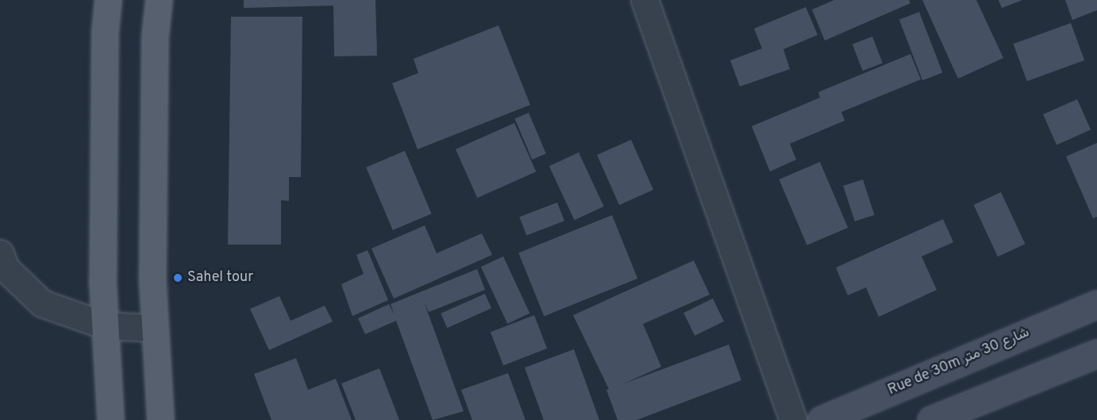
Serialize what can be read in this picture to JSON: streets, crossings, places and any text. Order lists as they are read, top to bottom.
{
  "streets": {
    "street": ["Rue de 30m شارع 30 متر"]
  },
  "places": ["Sahel tour"]
}
